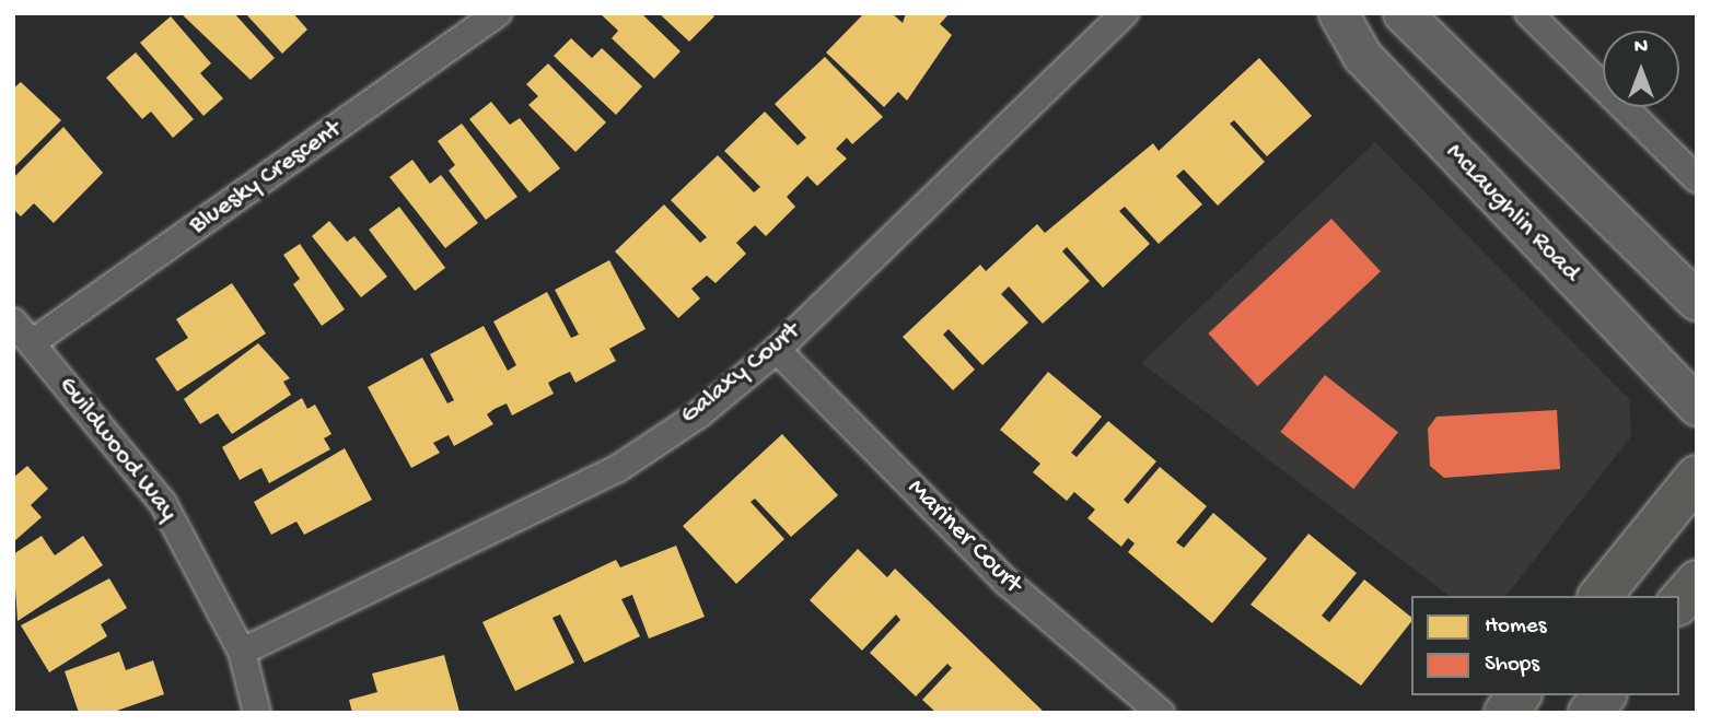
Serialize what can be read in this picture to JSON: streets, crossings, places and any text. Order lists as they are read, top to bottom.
{
  "streets": {
    "street": [
      "Bluesky Crescent",
      "McLaughlin Road",
      "Galaxy Court",
      "Guildwood Way",
      "Mariner Court"
    ]
  },
  "crossings": [
    ["Bluesky Crescent", "Guildwood Way"],
    ["Galaxy Court", "Guildwood Way"],
    ["Galaxy Court", "Mariner Court"]
  ],
  "legend": ["Homes", "Shops"],
  "north": "top"
}
